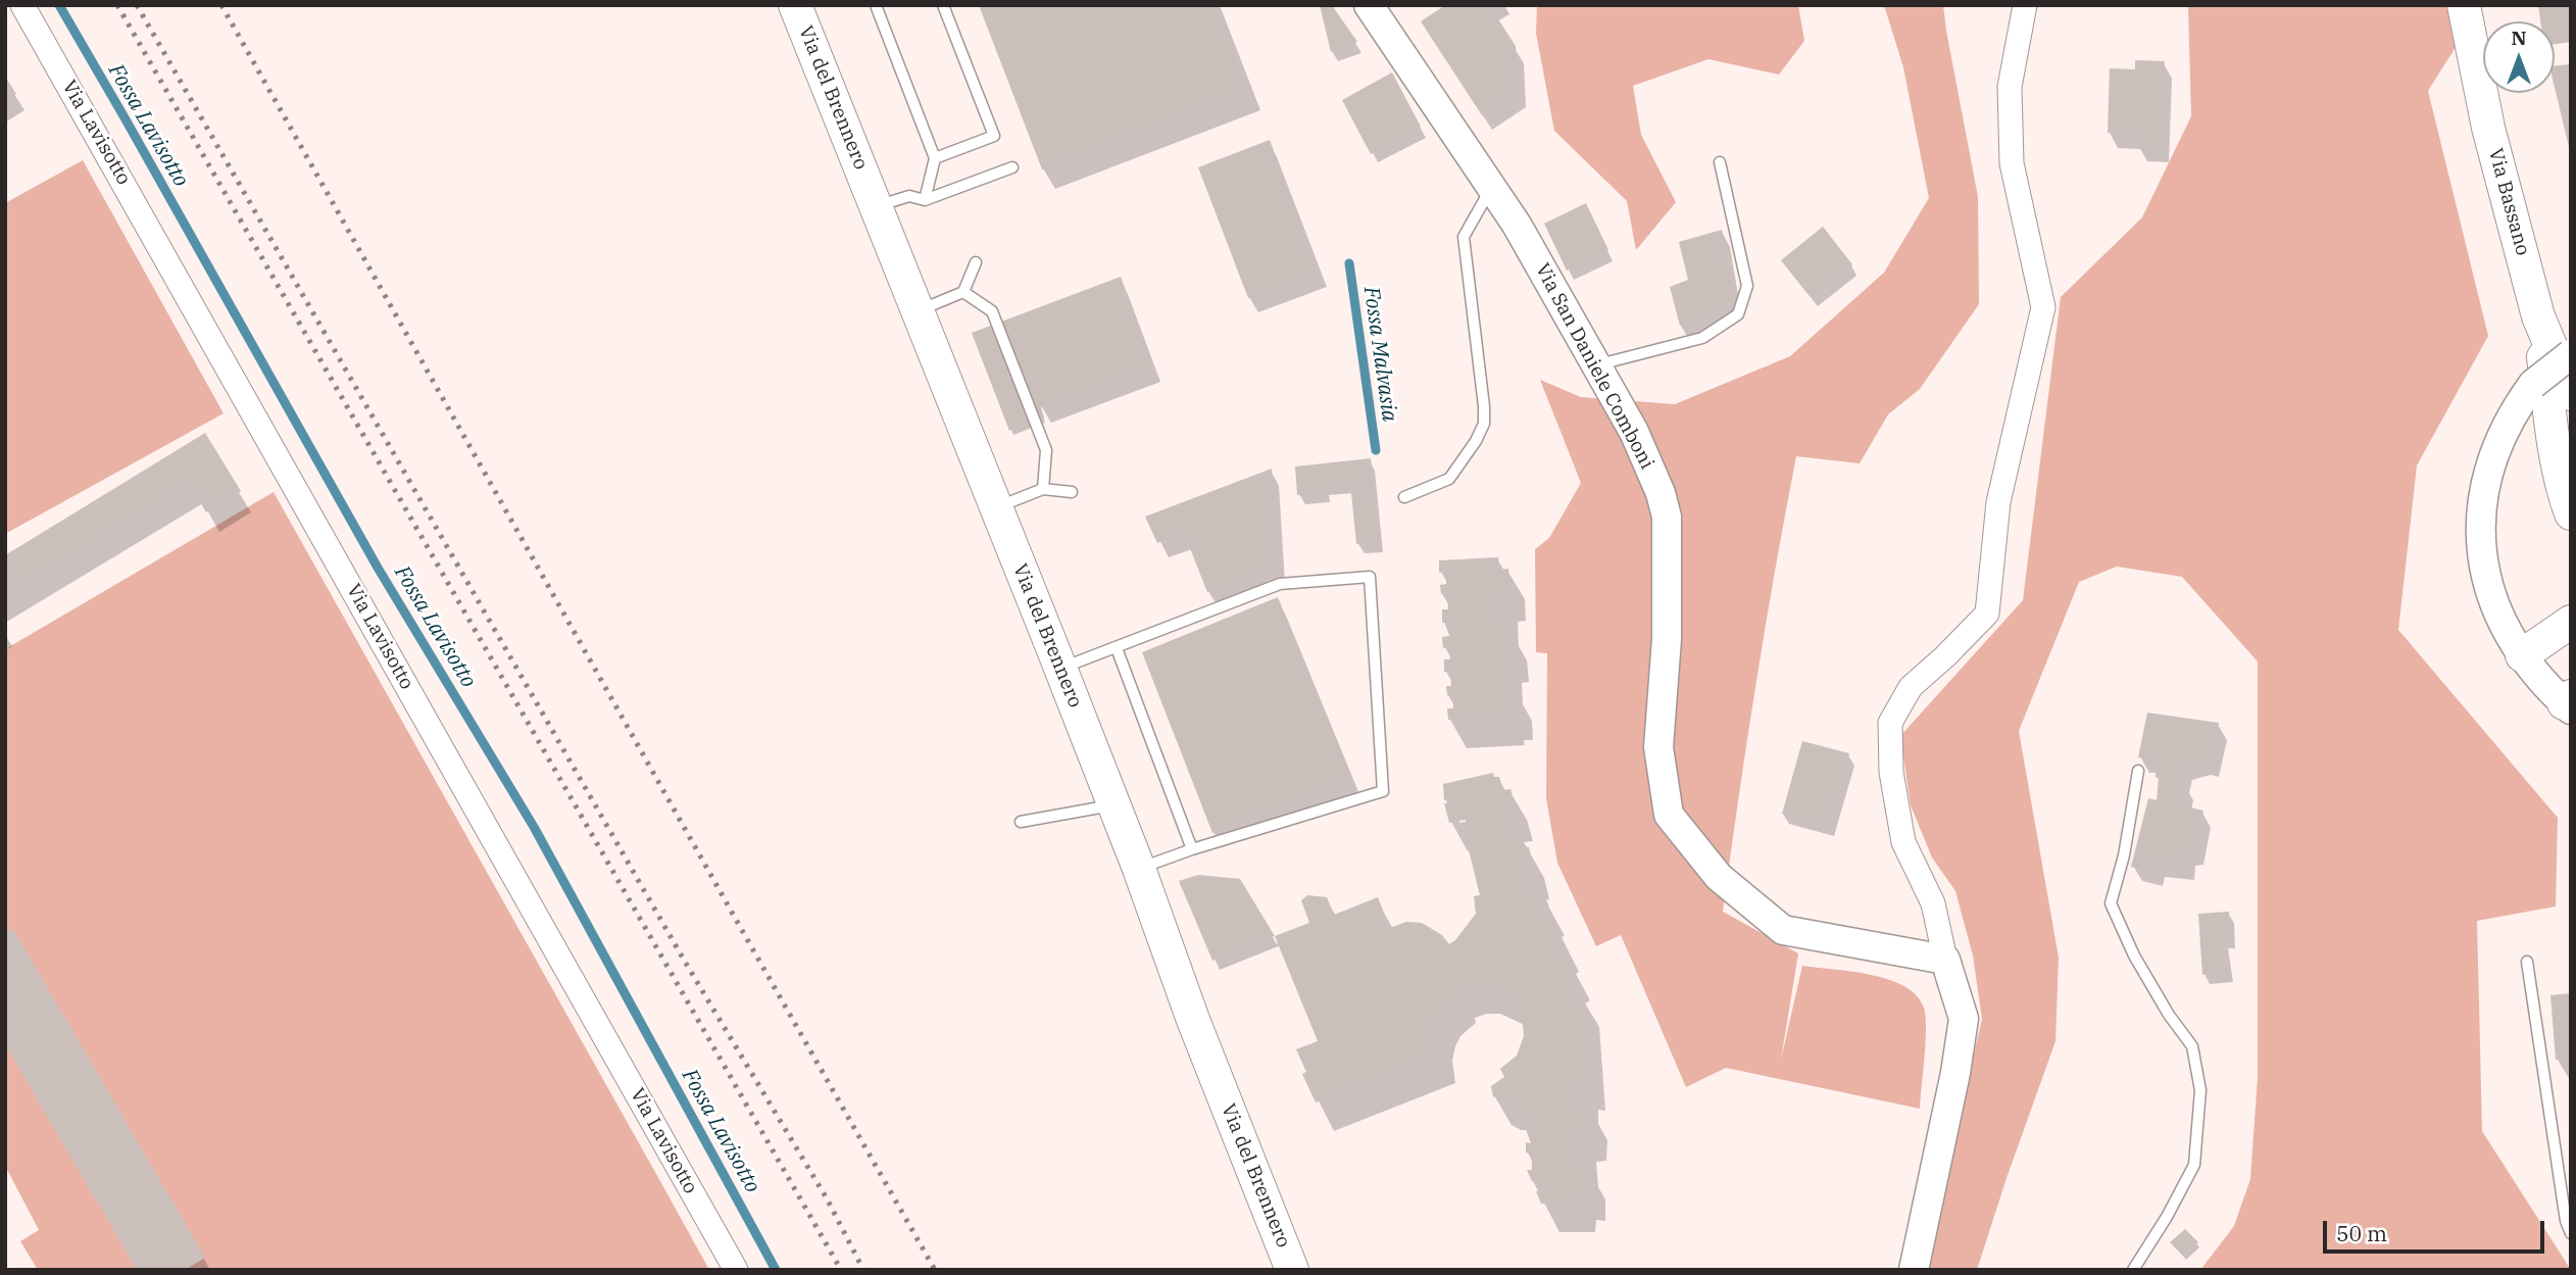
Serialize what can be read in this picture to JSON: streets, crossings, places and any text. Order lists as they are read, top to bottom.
{
  "streets": {
    "main road": ["Via del Brennero", "Via Bassano"],
    "street": ["Via Lavisotto", "Via San Daniele Comboni"]
  },
  "water": ["Fossa Lavisotto", "Fossa Malvasia"],
  "scale_bar": "50 m",
  "north": "top"
}
